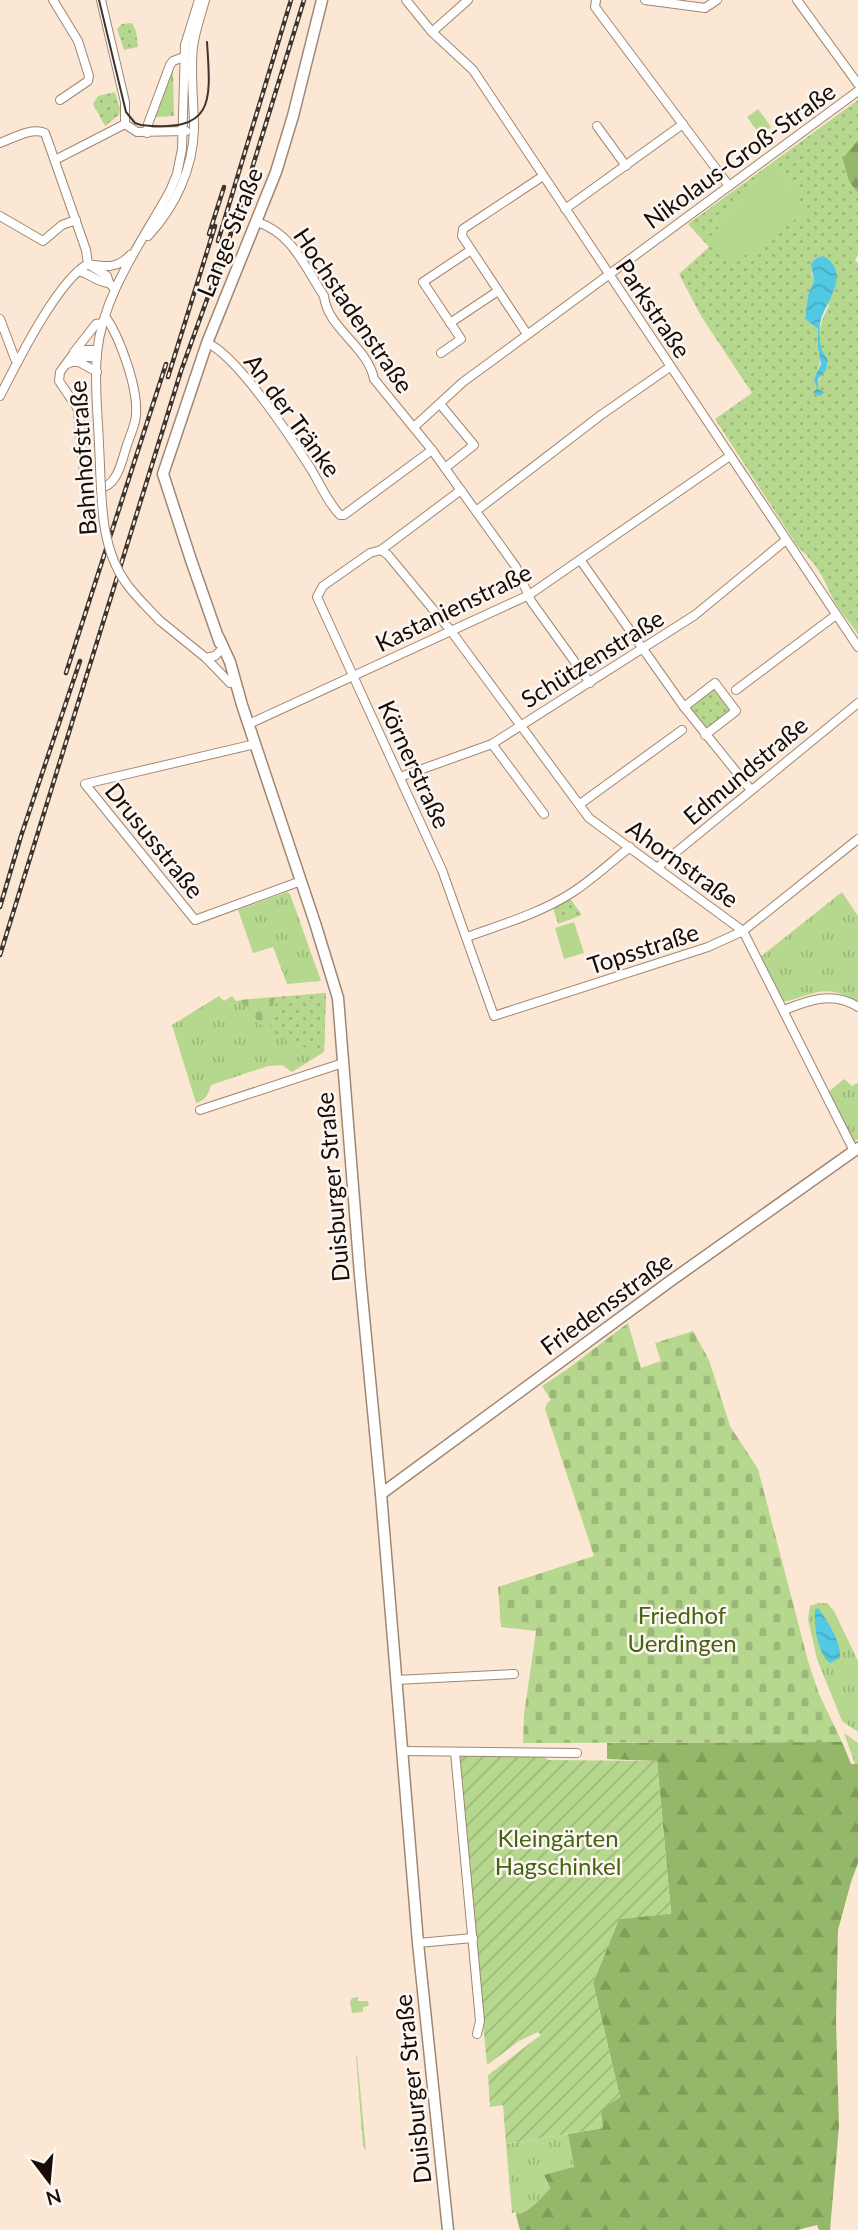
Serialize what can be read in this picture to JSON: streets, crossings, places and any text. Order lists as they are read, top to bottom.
{
  "streets": {
    "main road": [
      "Lange Straße",
      "Bahnhofstraße",
      "Duisburger Straße",
      "Friedensstraße"
    ],
    "street": [
      "Nikolaus-Groß-Straße",
      "Parkstraße",
      "Hochstadenstraße",
      "An der Tränke",
      "Kastanienstraße",
      "Schützenstraße",
      "Körnerstraße",
      "Edmundstraße",
      "Drususstraße",
      "Ahornstraße",
      "Topsstraße"
    ]
  },
  "crossings": [
    ["Nikolaus-Groß-Straße", "Parkstraße"],
    ["Nikolaus-Groß-Straße", "Hochstadenstraße"],
    ["Lange Straße", "Hochstadenstraße"],
    ["Lange Straße", "An der Tränke"],
    ["Lange Straße", "Duisburger Straße"],
    ["Parkstraße", "Kastanienstraße"],
    ["Parkstraße", "Schützenstraße"],
    ["Hochstadenstraße", "An der Tränke"],
    ["Bahnhofstraße", "Duisburger Straße"],
    ["Kastanienstraße", "Körnerstraße"],
    ["Kastanienstraße", "Ahornstraße"],
    ["Kastanienstraße", "Duisburger Straße"],
    ["Schützenstraße", "Körnerstraße"],
    ["Schützenstraße", "Ahornstraße"],
    ["Körnerstraße", "Topsstraße"],
    ["Edmundstraße", "Ahornstraße"],
    ["Drususstraße", "Duisburger Straße"],
    ["Ahornstraße", "Topsstraße"],
    ["Ahornstraße", "Friedensstraße"],
    ["Duisburger Straße", "Friedensstraße"]
  ],
  "parks": ["Friedhof Uerdingen", "Kleingärten Hagschinkel"],
  "north": "bottom"
}
